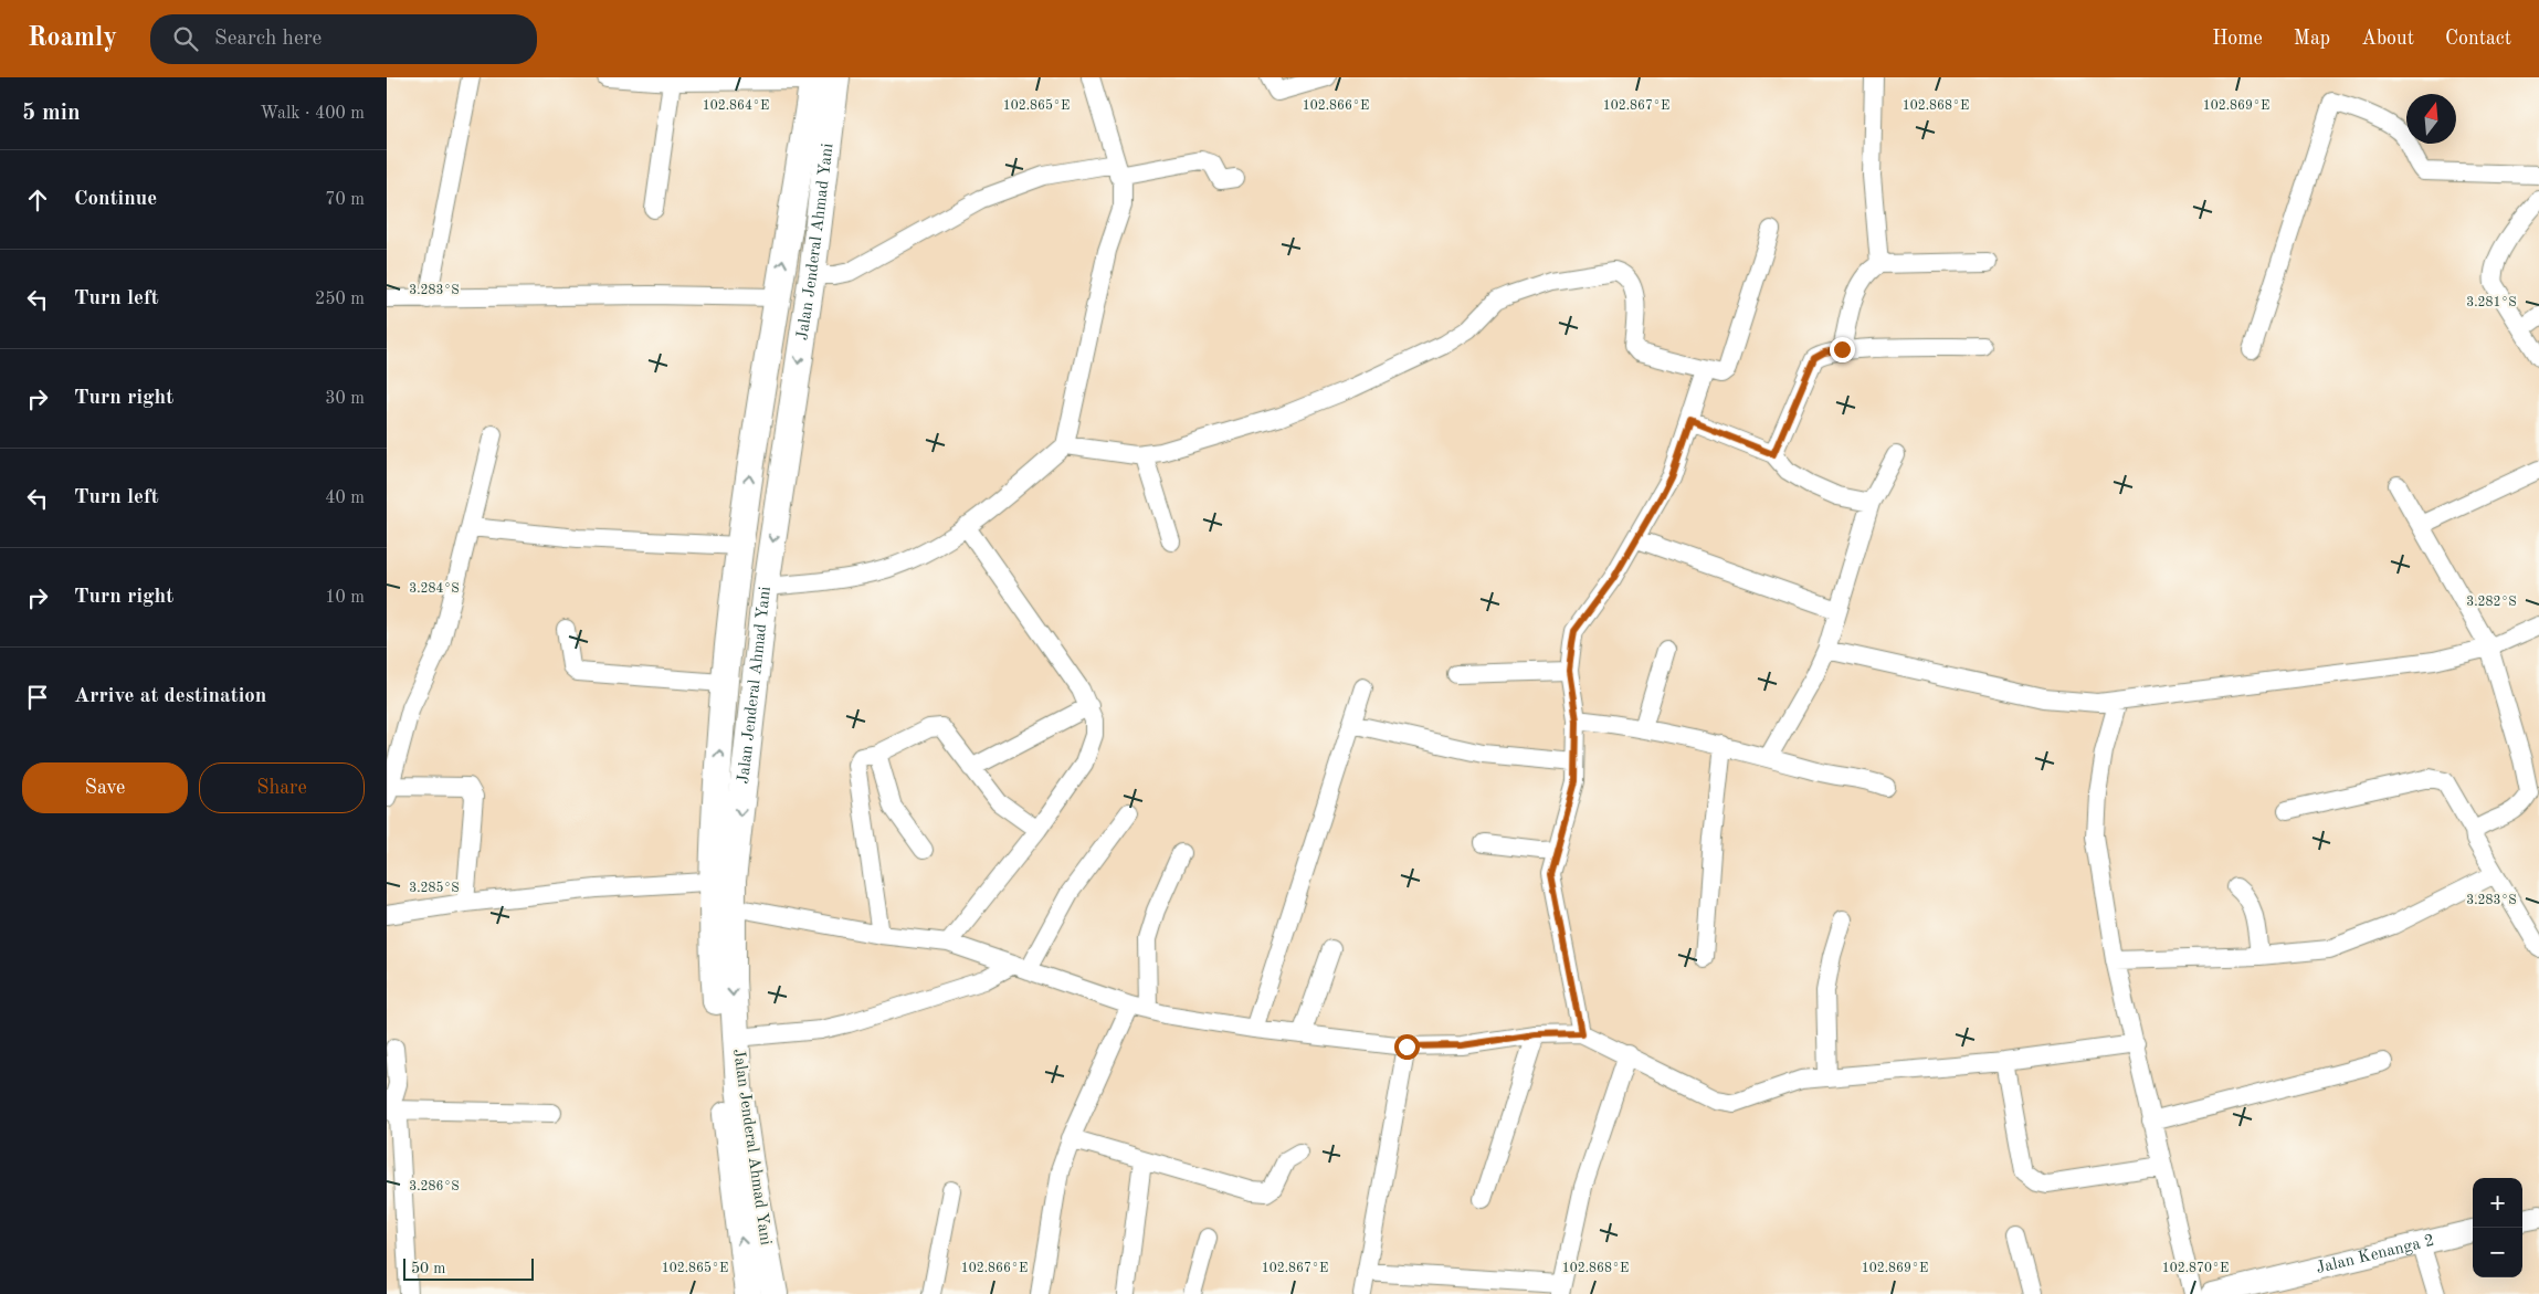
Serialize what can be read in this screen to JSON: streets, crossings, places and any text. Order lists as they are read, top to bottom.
{
  "streets": {
    "highway": ["Jalan Jenderal Ahmad Yani"],
    "main road": ["Jalan Kenanga 2"]
  },
  "scale_bar": "50 m",
  "north": "top",
  "page": {
    "header": "Roamly",
    "search": "Search here",
    "nav": [
      "Home",
      "Map",
      "About",
      "Contact"
    ],
    "heading": ["5 min", "Walk · 400 m"],
    "list": [
      ["Continue", "70 m"],
      ["Turn left", "250 m"],
      ["Turn right", "30 m"],
      ["Turn left", "40 m"],
      ["Turn right", "10 m"],
      "Arrive at destination"
    ],
    "buttons": ["Save", "Share"],
    "map_buttons": ["+", "−"],
    "scale": "50 m"
  },
  "coordinates": [
    "102.864°E",
    "102.865°E",
    "102.866°E",
    "102.867°E",
    "102.868°E",
    "102.869°E",
    "3.283°S",
    "3.281°S",
    "3.284°S",
    "3.282°S",
    "3.285°S",
    "3.286°S",
    "102.870°E"
  ]
}
